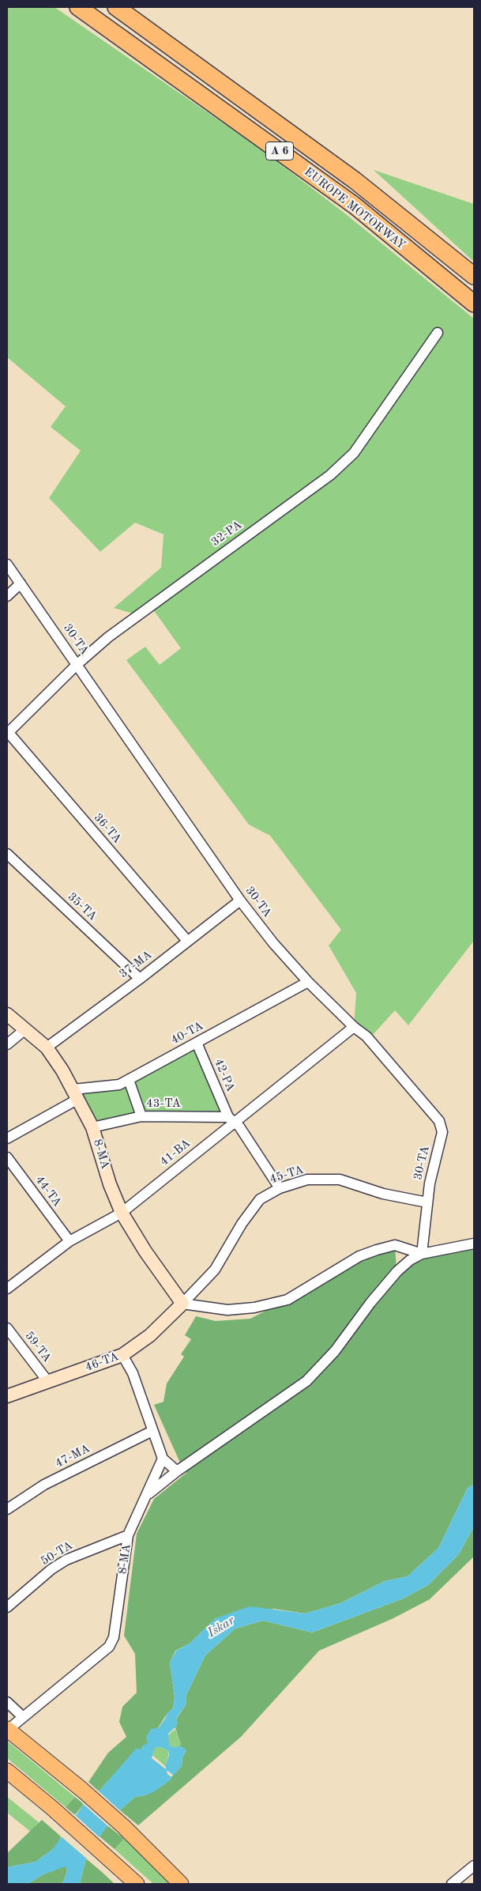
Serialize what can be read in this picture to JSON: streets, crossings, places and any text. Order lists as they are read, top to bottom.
{
  "streets": {
    "highway": ["A 6", "EUROPE MOTORWAY"],
    "street": [
      "32-РА",
      "30-ТА",
      "36-ТА",
      "35-ТА",
      "37-МА",
      "40-ТА",
      "42-РА",
      "43-ТА",
      "41-ВА",
      "8-МА",
      "45-ТА",
      "44-ТА",
      "59-ТА",
      "46-ТА",
      "47-МА",
      "50-ТА"
    ]
  },
  "crossings": [
    ["32-РА", "30-ТА"],
    ["32-РА", "36-ТА"],
    ["30-ТА", "37-МА"],
    ["30-ТА", "40-ТА"],
    ["30-ТА", "41-ВА"],
    ["30-ТА", "45-ТА"],
    ["36-ТА", "37-МА"],
    ["35-ТА", "37-МА"],
    ["37-МА", "8-МА"],
    ["40-ТА", "42-РА"],
    ["40-ТА", "8-МА"],
    ["42-РА", "43-ТА"],
    ["42-РА", "41-ВА"],
    ["42-РА", "45-ТА"],
    ["43-ТА", "41-ВА"],
    ["43-ТА", "8-МА"],
    ["41-ВА", "8-МА"],
    ["41-ВА", "44-ТА"],
    ["8-МА", "45-ТА"],
    ["8-МА", "46-ТА"],
    ["8-МА", "50-ТА"],
    ["45-ТА", "46-ТА"],
    ["59-ТА", "46-ТА"]
  ],
  "water": ["Iskar"]
}
